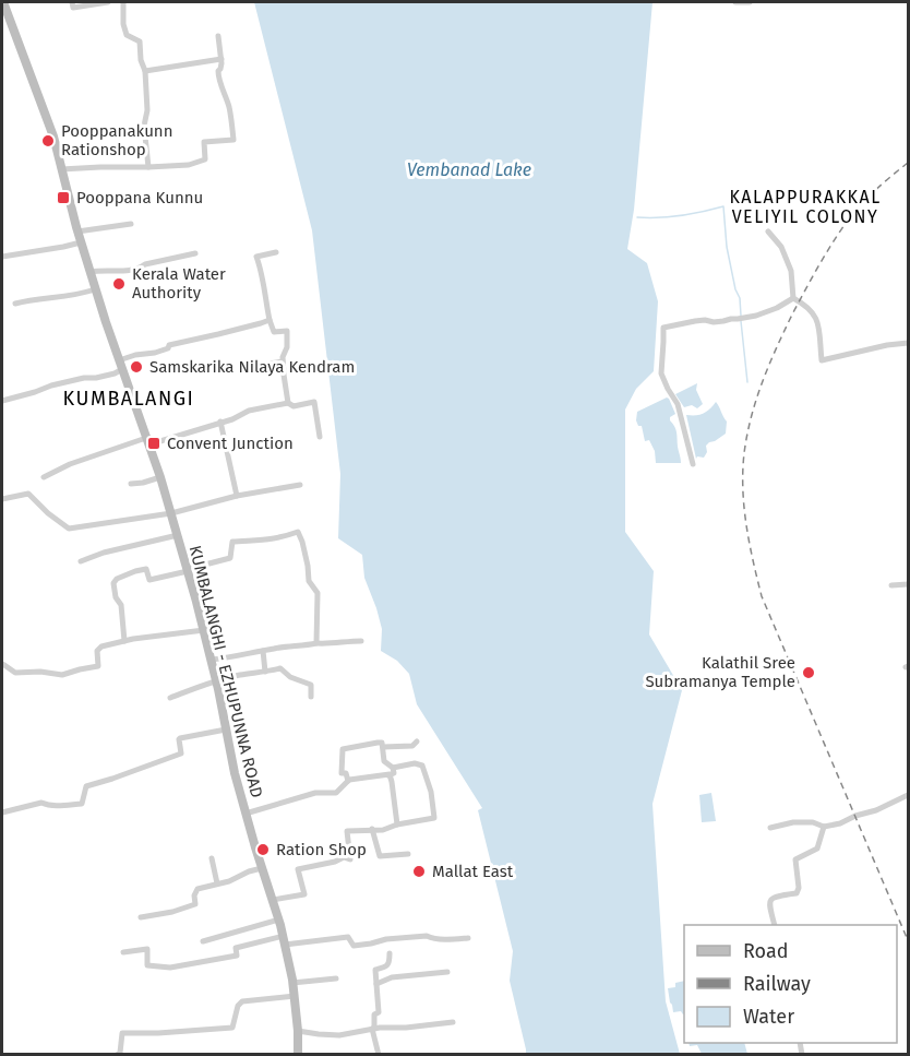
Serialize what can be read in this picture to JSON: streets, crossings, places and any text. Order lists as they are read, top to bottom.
{
  "streets": {
    "main road": ["KUMBALANGHI - EZHUPUNNA ROAD"]
  },
  "districts": ["KALAPPURAKKAL VELIYIL COLONY", "KUMBALANGI"],
  "water": ["Vembanad Lake"],
  "places": {
    "other": [
      "Pooppanakunn Rationshop",
      "Kerala Water Authority",
      "Samskarika Nilaya Kendram",
      "Kalathil Sree Subramanya Temple",
      "Ration Shop",
      "Mallat East"
    ],
    "transit": ["Pooppana Kunnu", "Convent Junction"]
  },
  "legend": ["Road", "Railway", "Water"]
}
